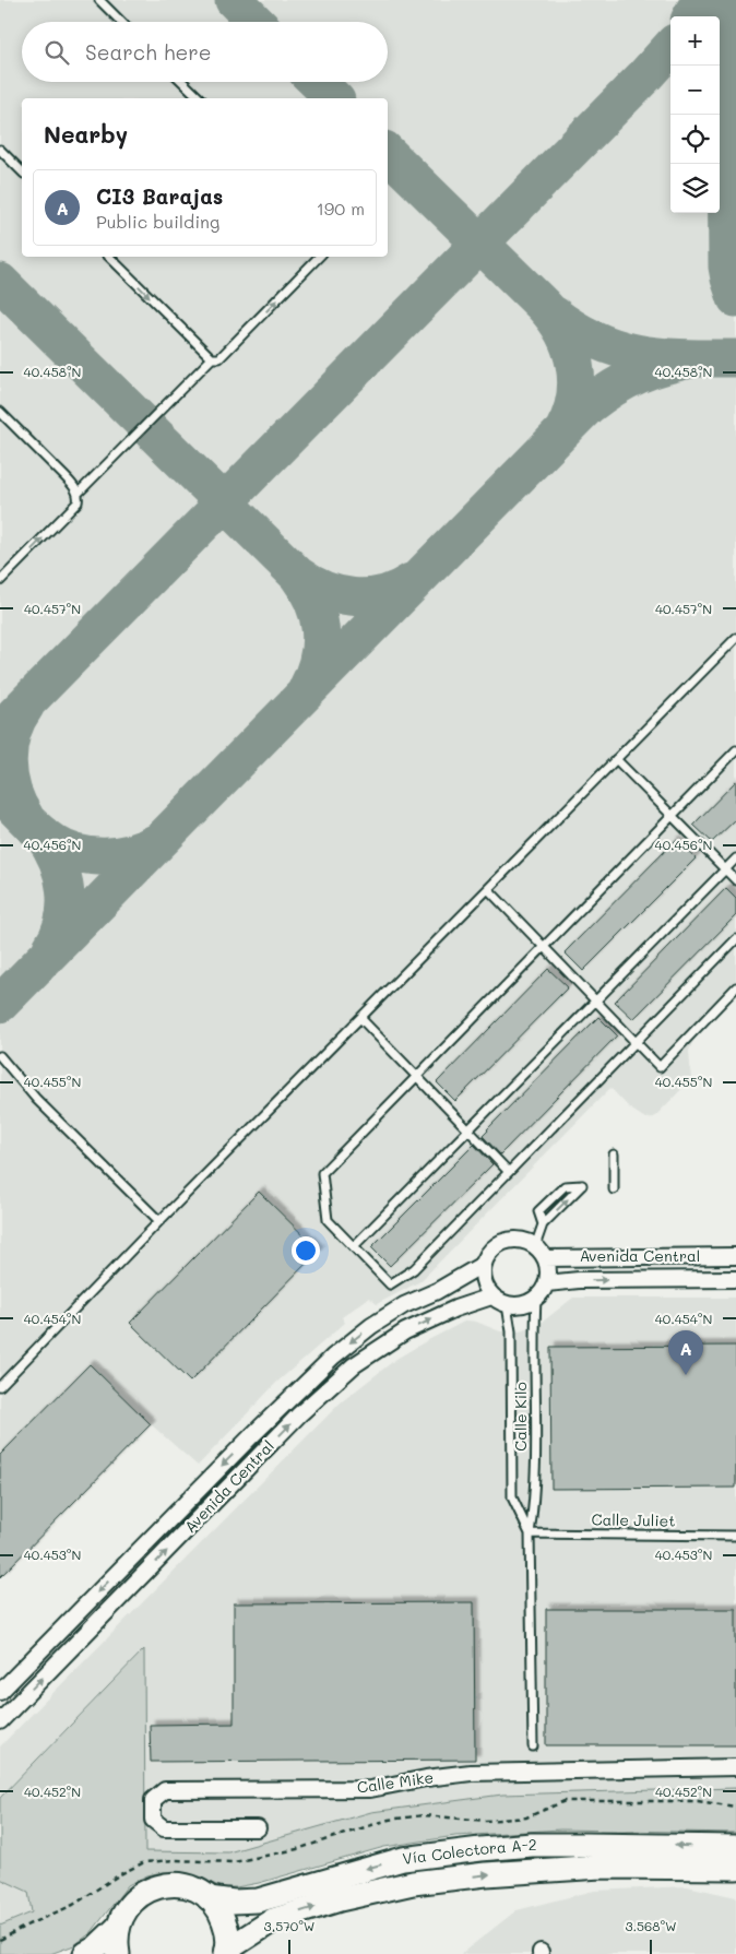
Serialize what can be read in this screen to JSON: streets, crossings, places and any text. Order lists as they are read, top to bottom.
{
  "streets": {
    "main road": ["Vía Colectora A-2"],
    "street": ["Avenida Central", "Calle Mike"],
    "lane": ["Calle Kilo", "Calle Juliet"]
  },
  "crossings": [
    ["Avenida Central", "Calle Kilo"],
    ["Calle Kilo", "Calle Juliet"]
  ],
  "page": {
    "map_buttons": ["+", "−"],
    "search": "Search here",
    "heading": "Nearby",
    "list": [
      {
        "mark": "A",
        "name": "CI3 Barajas",
        "note": "Public building",
        "value": "190 m"
      }
    ],
    "pins": "A"
  },
  "coordinates": [
    "40.458°N",
    "40.457°N",
    "40.456°N",
    "40.455°N",
    "40.454°N",
    "40.453°N",
    "40.452°N",
    "3.570°W",
    "3.568°W"
  ]
}
